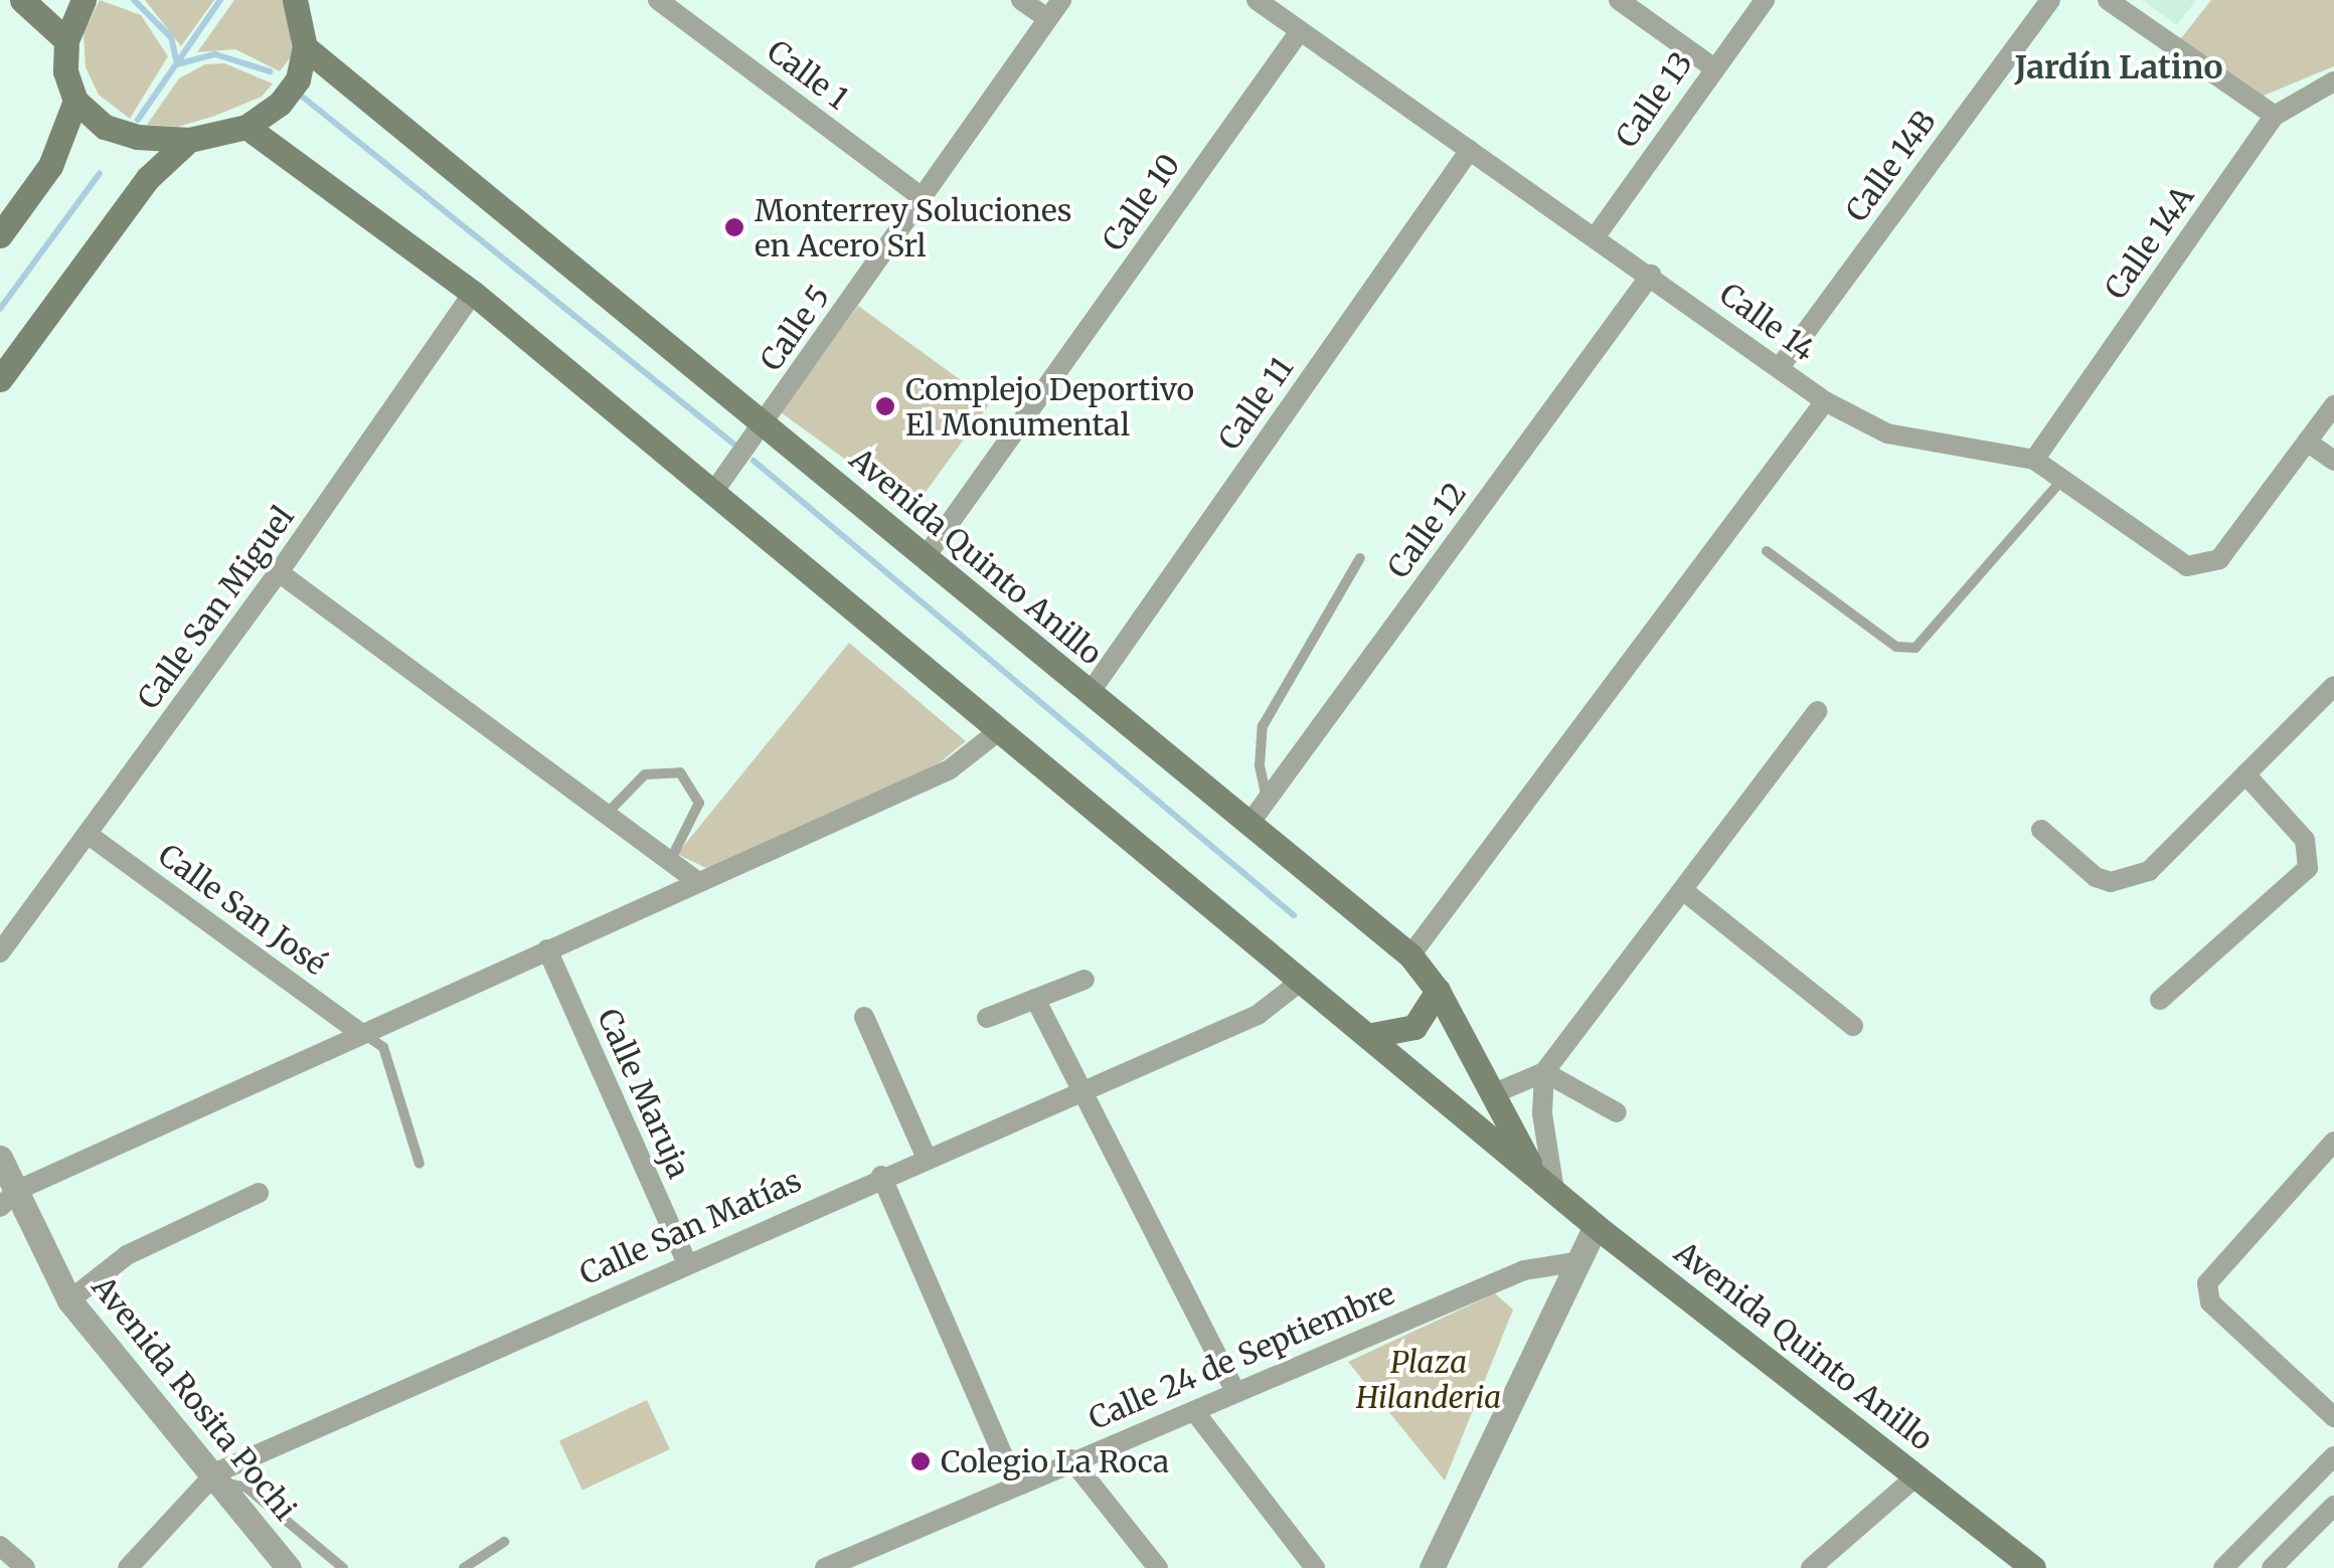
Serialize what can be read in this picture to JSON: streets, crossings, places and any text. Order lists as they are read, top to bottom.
{
  "streets": {
    "main road": ["Avenida Quinto Anillo"],
    "street": [
      "Calle 1",
      "Calle 13",
      "Calle 14B",
      "Calle 10",
      "Calle 14A",
      "Calle 14",
      "Calle 5",
      "Calle 11",
      "Calle 12",
      "Calle San Miguel",
      "Calle San José",
      "Calle Maruja",
      "Calle San Matías",
      "Calle 24 de Septiembre",
      "Avenida Rosita Pochi"
    ]
  },
  "crossings": [
    ["Calle 1", "Calle 5"],
    ["Calle 13", "Calle 14"],
    ["Calle 14B", "Calle 14"],
    ["Calle 10", "Calle 14"],
    ["Calle 10", "Avenida Quinto Anillo"],
    ["Calle 14", "Calle 11"],
    ["Calle 14", "Calle 12"],
    ["Calle 14", "Avenida Quinto Anillo"],
    ["Calle 5", "Avenida Quinto Anillo"],
    ["Calle 11", "Avenida Quinto Anillo"],
    ["Calle 12", "Avenida Quinto Anillo"],
    ["Avenida Quinto Anillo", "Calle San Miguel"],
    ["Avenida Quinto Anillo", "Calle San Matías"],
    ["Calle San Miguel", "Calle San José"],
    ["Calle Maruja", "Calle San Matías"],
    ["Calle San Matías", "Avenida Rosita Pochi"]
  ],
  "districts": ["Jardín Latino"],
  "parks": ["Plaza Hilanderia"],
  "places": ["Monterrey Soluciones en Acero Srl", "Complejo Deportivo El Monumental", "Colegio La Roca"]
}
